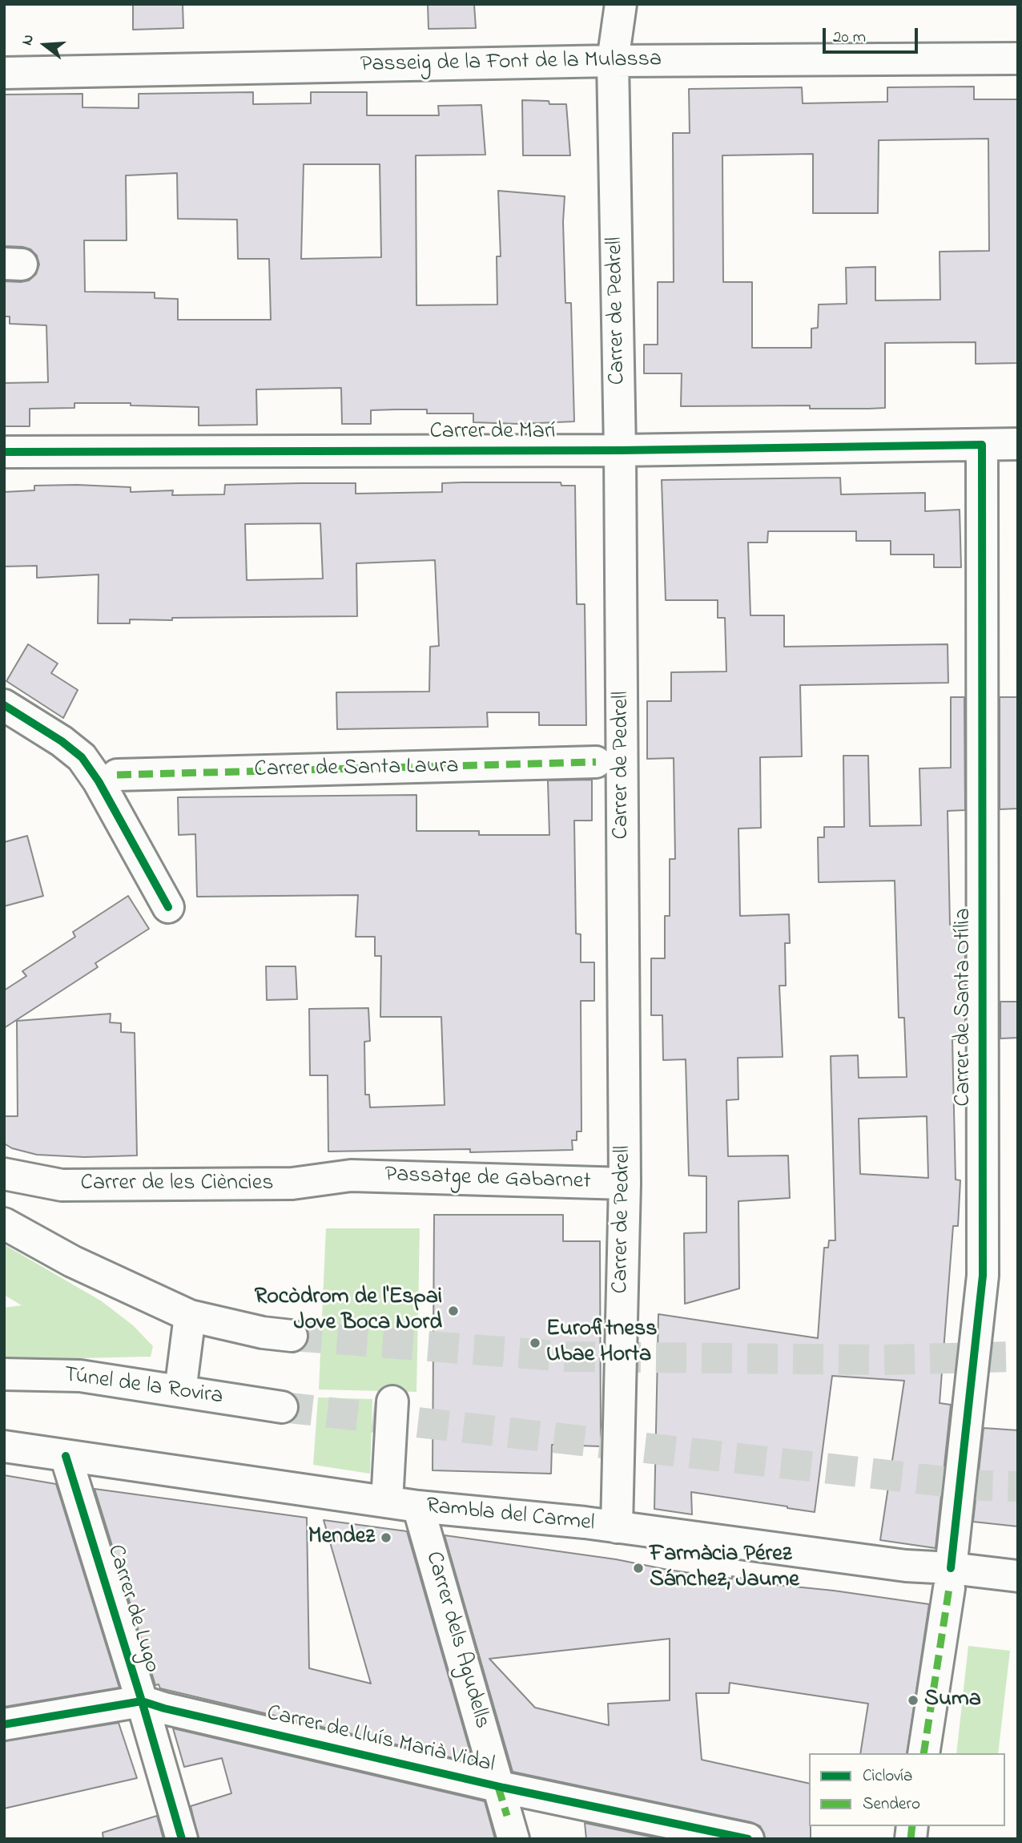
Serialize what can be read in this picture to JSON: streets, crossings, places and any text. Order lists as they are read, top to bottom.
{
  "streets": {
    "street": [
      "Passeig de la Font de la Mulassa",
      "Carrer de Pedrell",
      "Carrer de Marí",
      "Carrer de Santa Laura",
      "Carrer de Santa Otília",
      "Passatge de Gabarnet",
      "Carrer de les Ciències",
      "Túnel de la Rovira",
      "Rambla del Carmel",
      "Carrer de Lugo",
      "Carrer dels Agudells",
      "Carrer de Lluís Marià Vidal"
    ]
  },
  "crossings": [
    ["Passeig de la Font de la Mulassa", "Carrer de Pedrell"],
    ["Carrer de Pedrell", "Carrer de Marí"],
    ["Carrer de Pedrell", "Passatge de Gabarnet"],
    ["Carrer de Pedrell", "Rambla del Carmel"],
    ["Carrer de Marí", "Carrer de Santa Otília"],
    ["Carrer de Santa Otília", "Rambla del Carmel"],
    ["Passatge de Gabarnet", "Carrer de les Ciències"],
    ["Rambla del Carmel", "Carrer de Lugo"],
    ["Rambla del Carmel", "Carrer dels Agudells"],
    ["Carrer de Lugo", "Carrer de Lluís Marià Vidal"],
    ["Carrer dels Agudells", "Carrer de Lluís Marià Vidal"]
  ],
  "places": [
    "Rocòdrom de l'Espai Jove Boca Nord",
    "Eurofitness Ubae Horta",
    "Mendez",
    "Farmàcia Pérez Sánchez, Jaume",
    "Suma"
  ],
  "legend": ["Ciclovía", "Sendero"],
  "scale_bar": "20 m",
  "north": "left"
}
